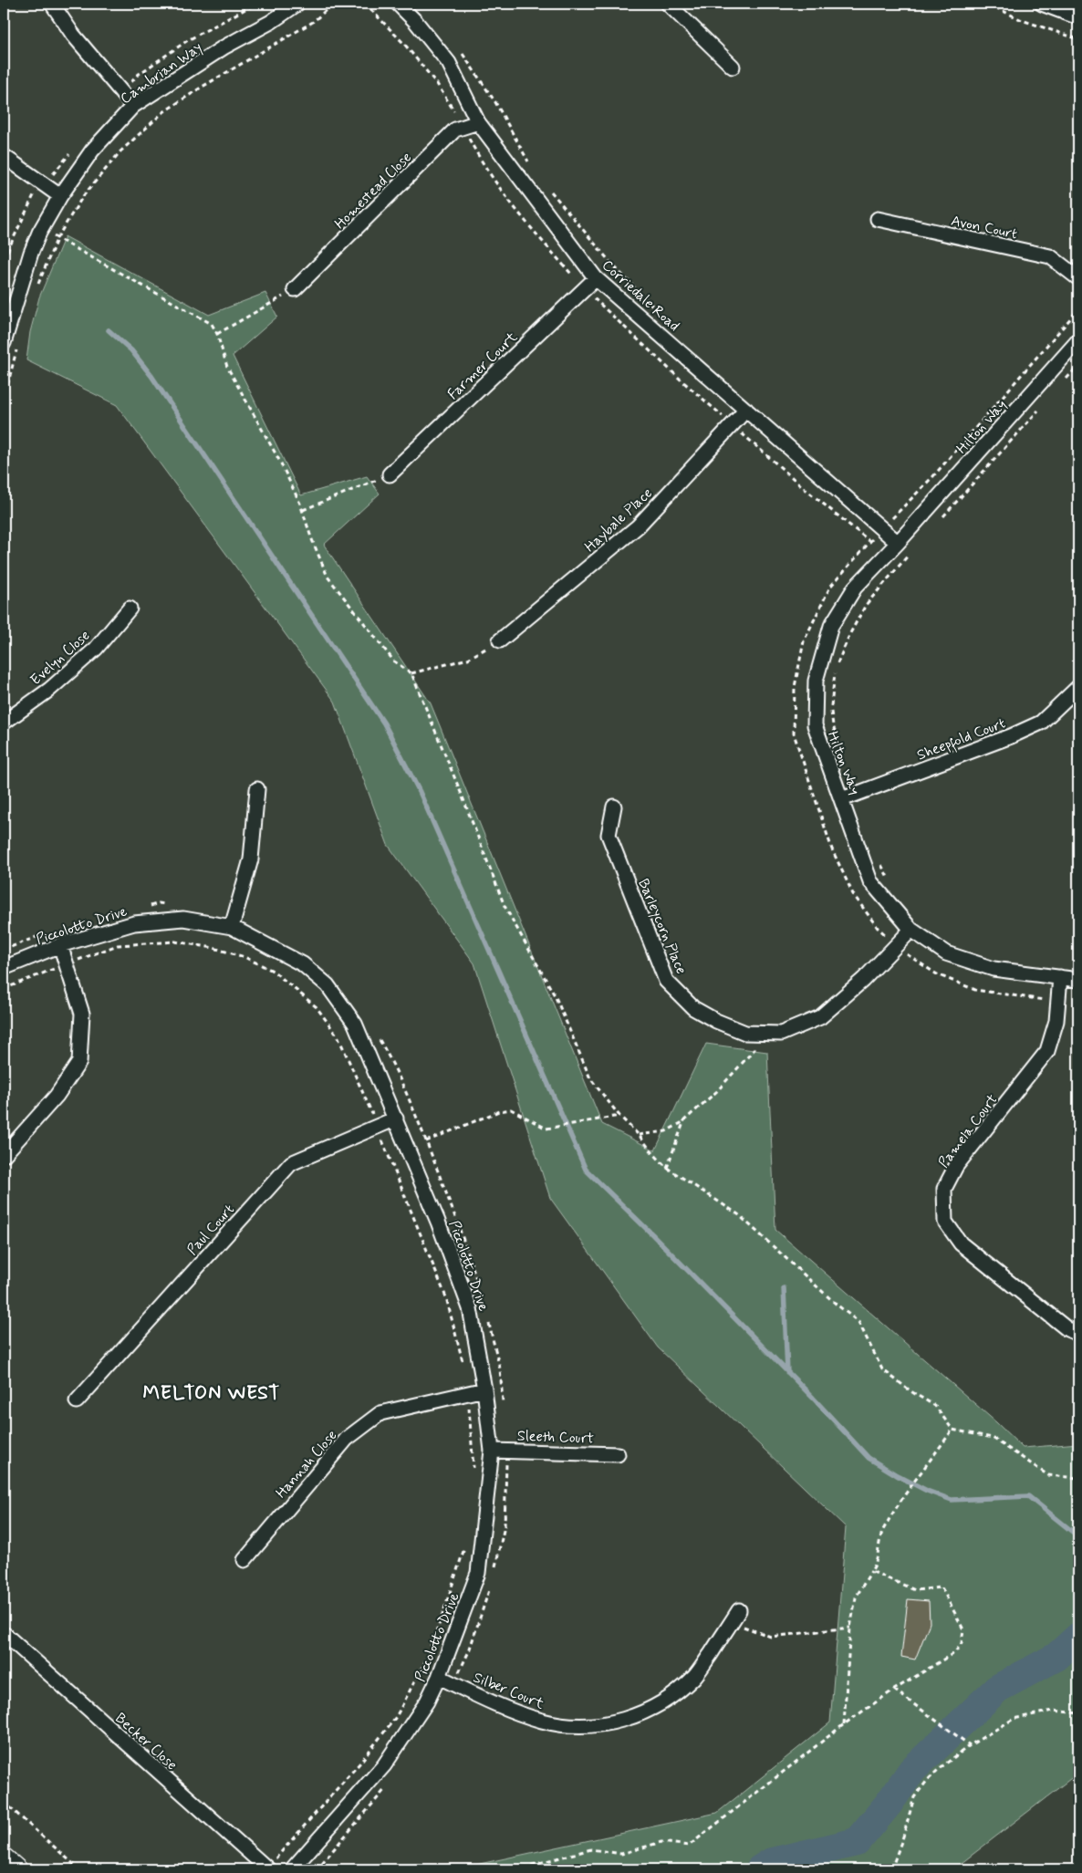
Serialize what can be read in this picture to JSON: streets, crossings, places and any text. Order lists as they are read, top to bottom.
{
  "streets": {
    "street": [
      "Cambrian Way",
      "Homestead Close",
      "Avon Court",
      "Corriedale Road",
      "Farmer Court",
      "Hilton Way",
      "Haybale Place",
      "Evelyn Close",
      "Sheepfold Court",
      "Piccolotto Drive",
      "Barleycorn Place",
      "Pamela Court",
      "Paul Court",
      "Sleeth Court",
      "Hannah Close",
      "Silber Court",
      "Becker Close"
    ]
  },
  "crossings": [
    ["Homestead Close", "Corriedale Road"],
    ["Corriedale Road", "Farmer Court"],
    ["Corriedale Road", "Hilton Way"],
    ["Corriedale Road", "Haybale Place"],
    ["Hilton Way", "Sheepfold Court"],
    ["Hilton Way", "Barleycorn Place"],
    ["Hilton Way", "Pamela Court"],
    ["Piccolotto Drive", "Paul Court"],
    ["Piccolotto Drive", "Sleeth Court"],
    ["Piccolotto Drive", "Hannah Close"],
    ["Piccolotto Drive", "Silber Court"]
  ],
  "districts": ["MELTON WEST"]
}
